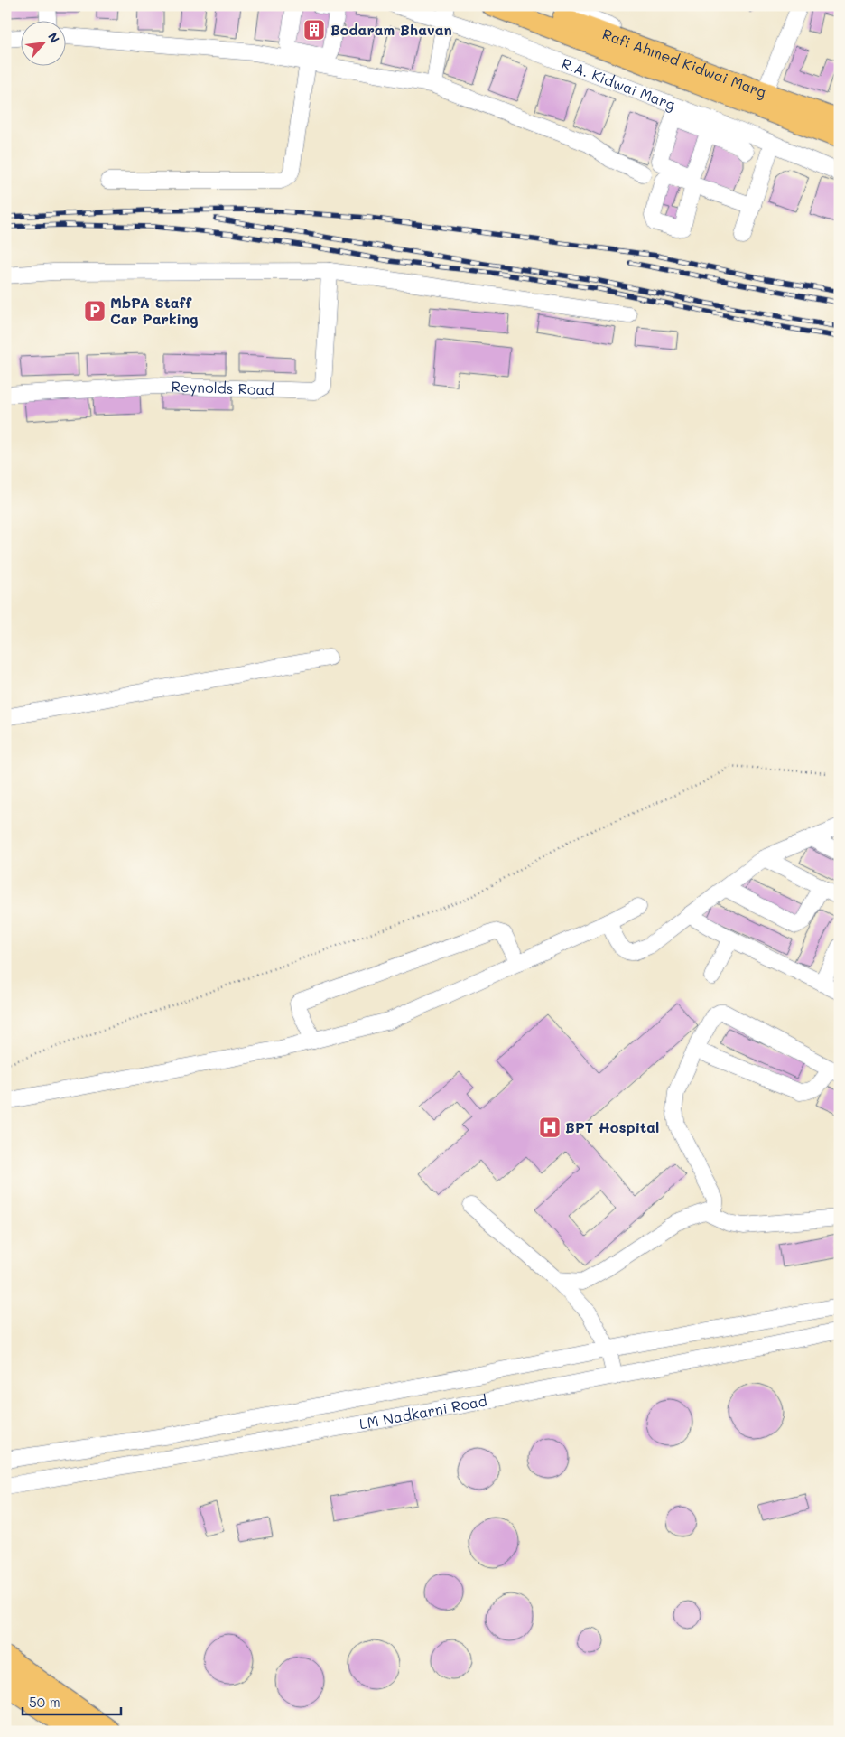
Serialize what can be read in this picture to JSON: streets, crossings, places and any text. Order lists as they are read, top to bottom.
{
  "streets": {
    "main road": ["Rafi Ahmed Kidwai Marg"],
    "street": ["R.A. Kidwai Marg", "Reynolds Road", "LM Nadkarni Road"]
  },
  "places": {
    "building": ["Bodaram Bhavan"],
    "parking": ["MbPA Staff Car Parking"],
    "hospital": ["BPT Hospital"]
  },
  "scale_bar": "50 m",
  "north": "top right"
}
